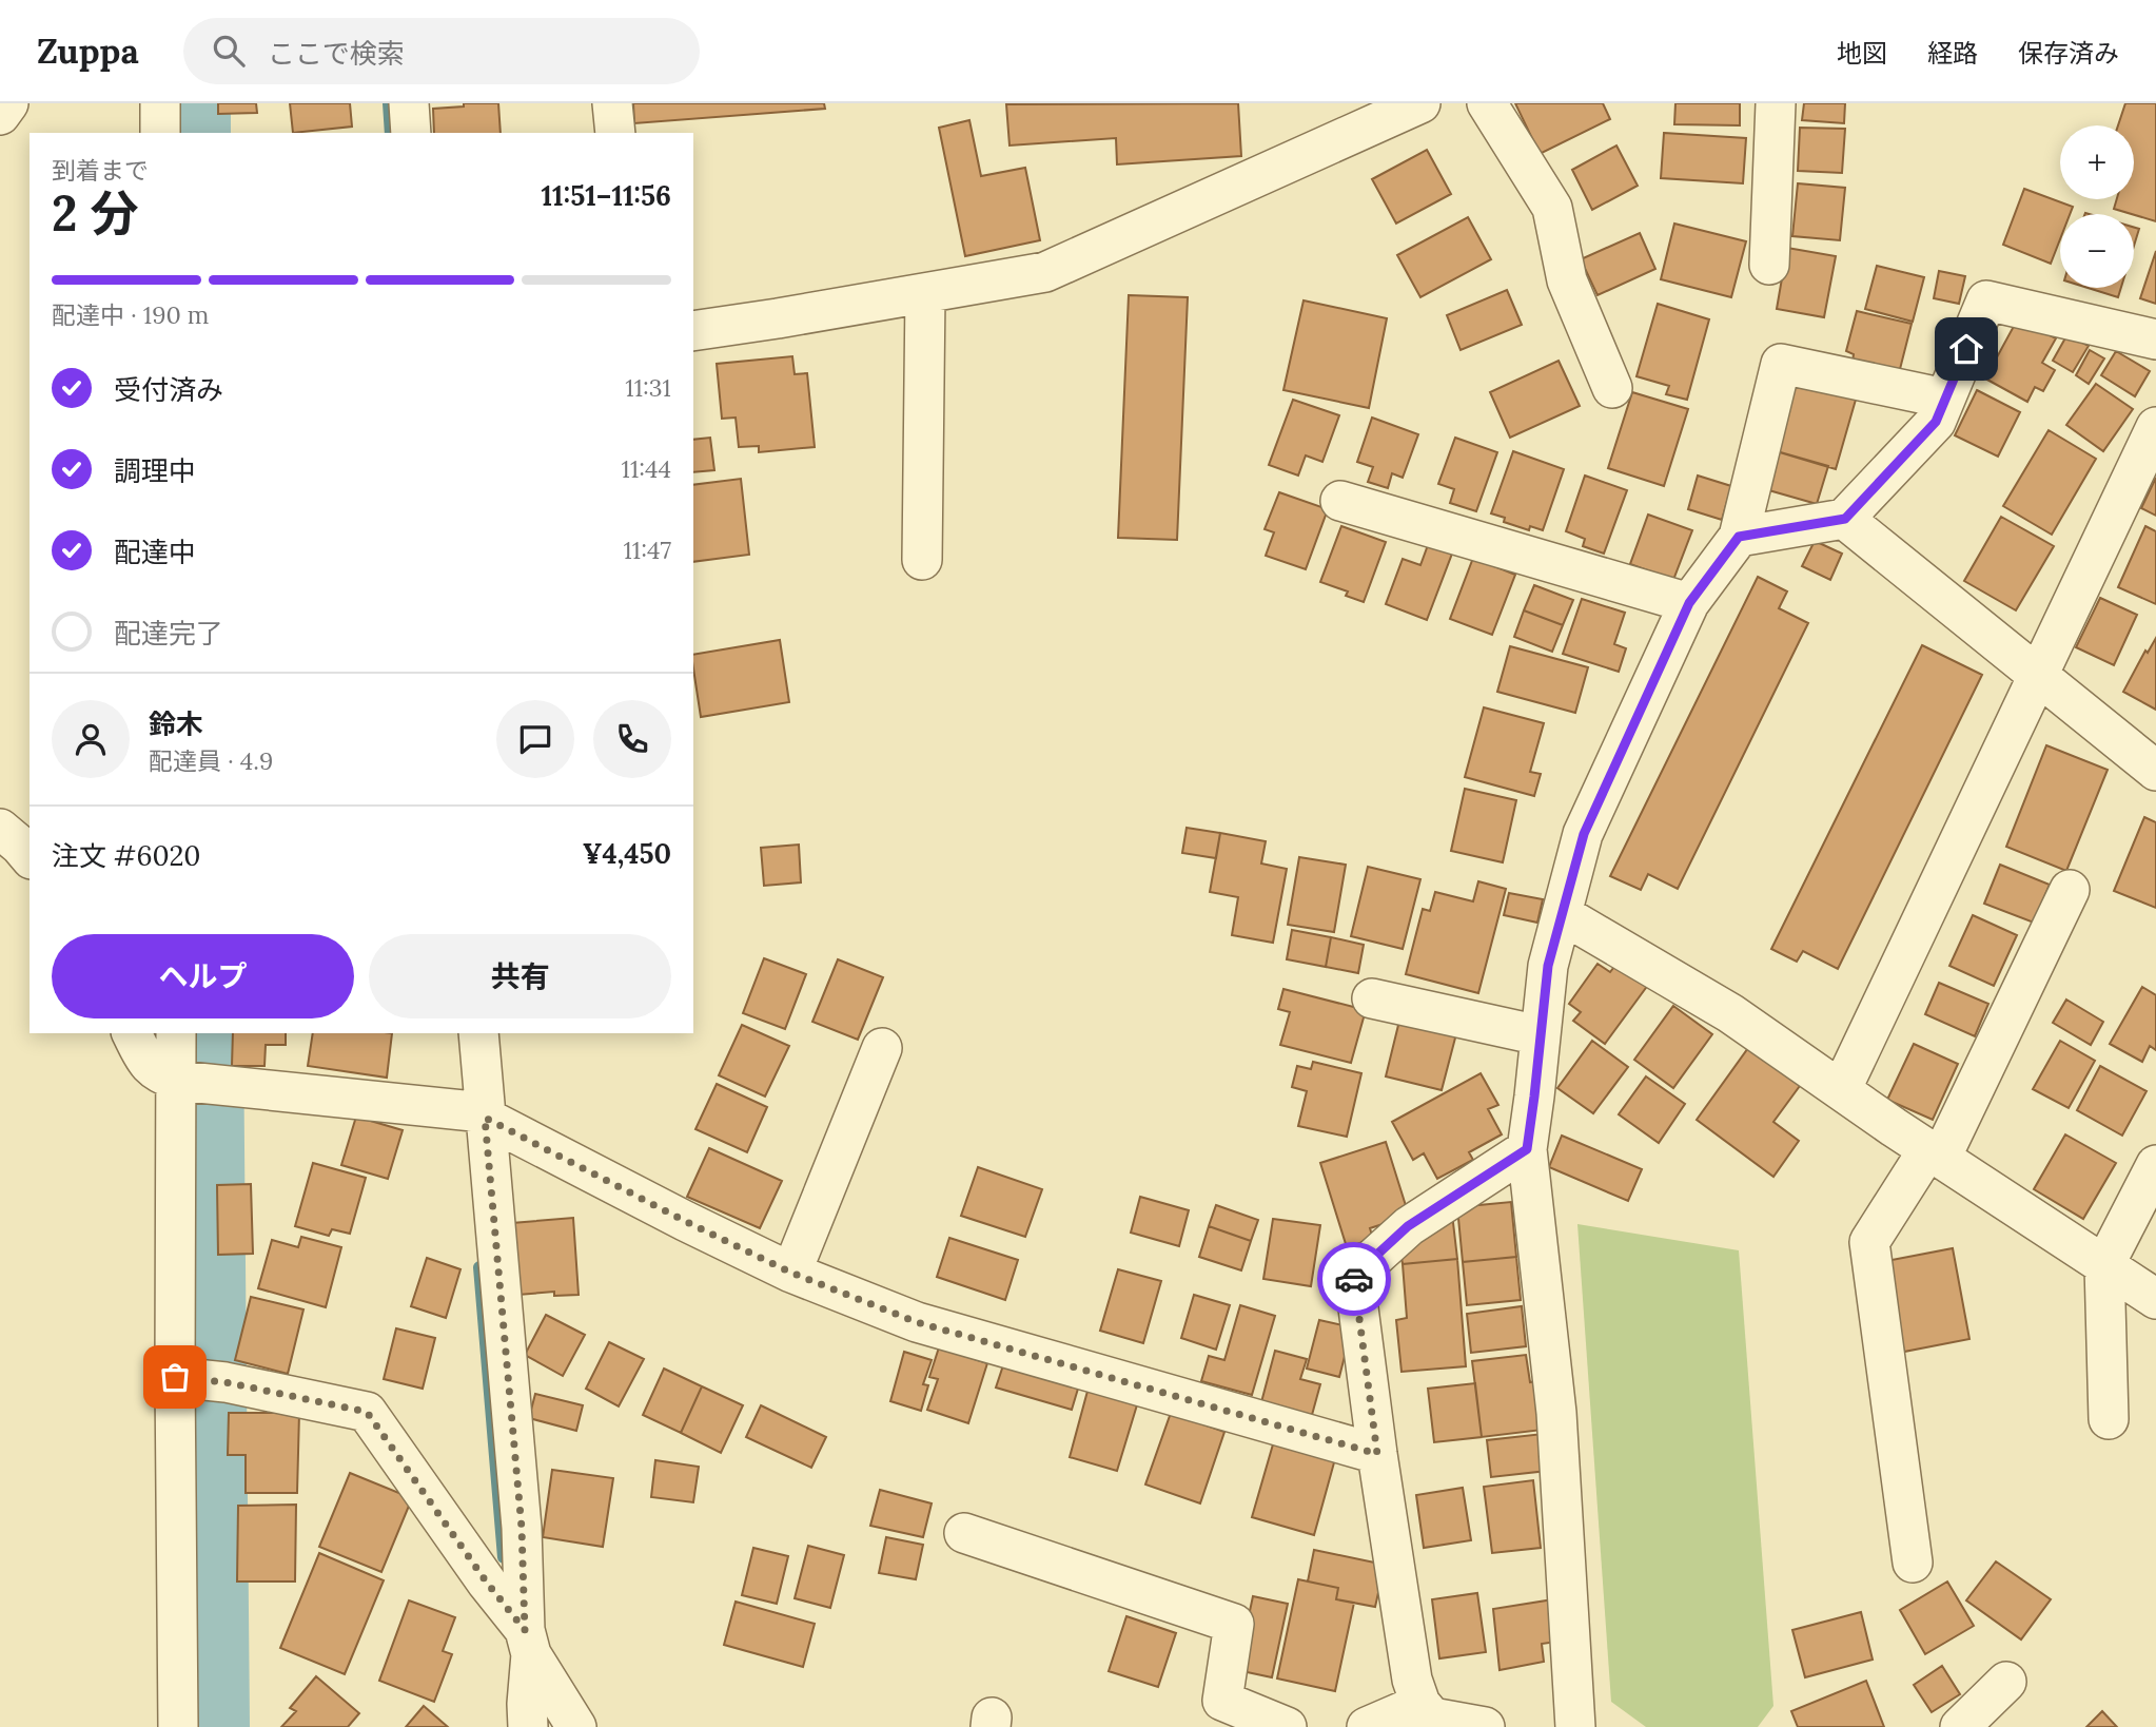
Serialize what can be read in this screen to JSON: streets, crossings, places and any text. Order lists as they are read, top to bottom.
{
  "page": {
    "header": "Zuppa",
    "search": "ここで検索",
    "nav": ["地図", "経路", "保存済み"],
    "map_buttons": ["+", "−"],
    "heading": ["2 分", "到着まで", "11:51–11:56"],
    "panel": [
      "鈴木",
      "配達員 · 4.9",
      "注文 #6020",
      "¥4,450"
    ],
    "bar": "配達中 · 190 m",
    "list": [
      ["受付済み", "11:31"],
      ["調理中", "11:44"],
      ["配達中", "11:47"],
      "配達完了"
    ],
    "buttons": ["ヘルプ", "共有"]
  }
}
